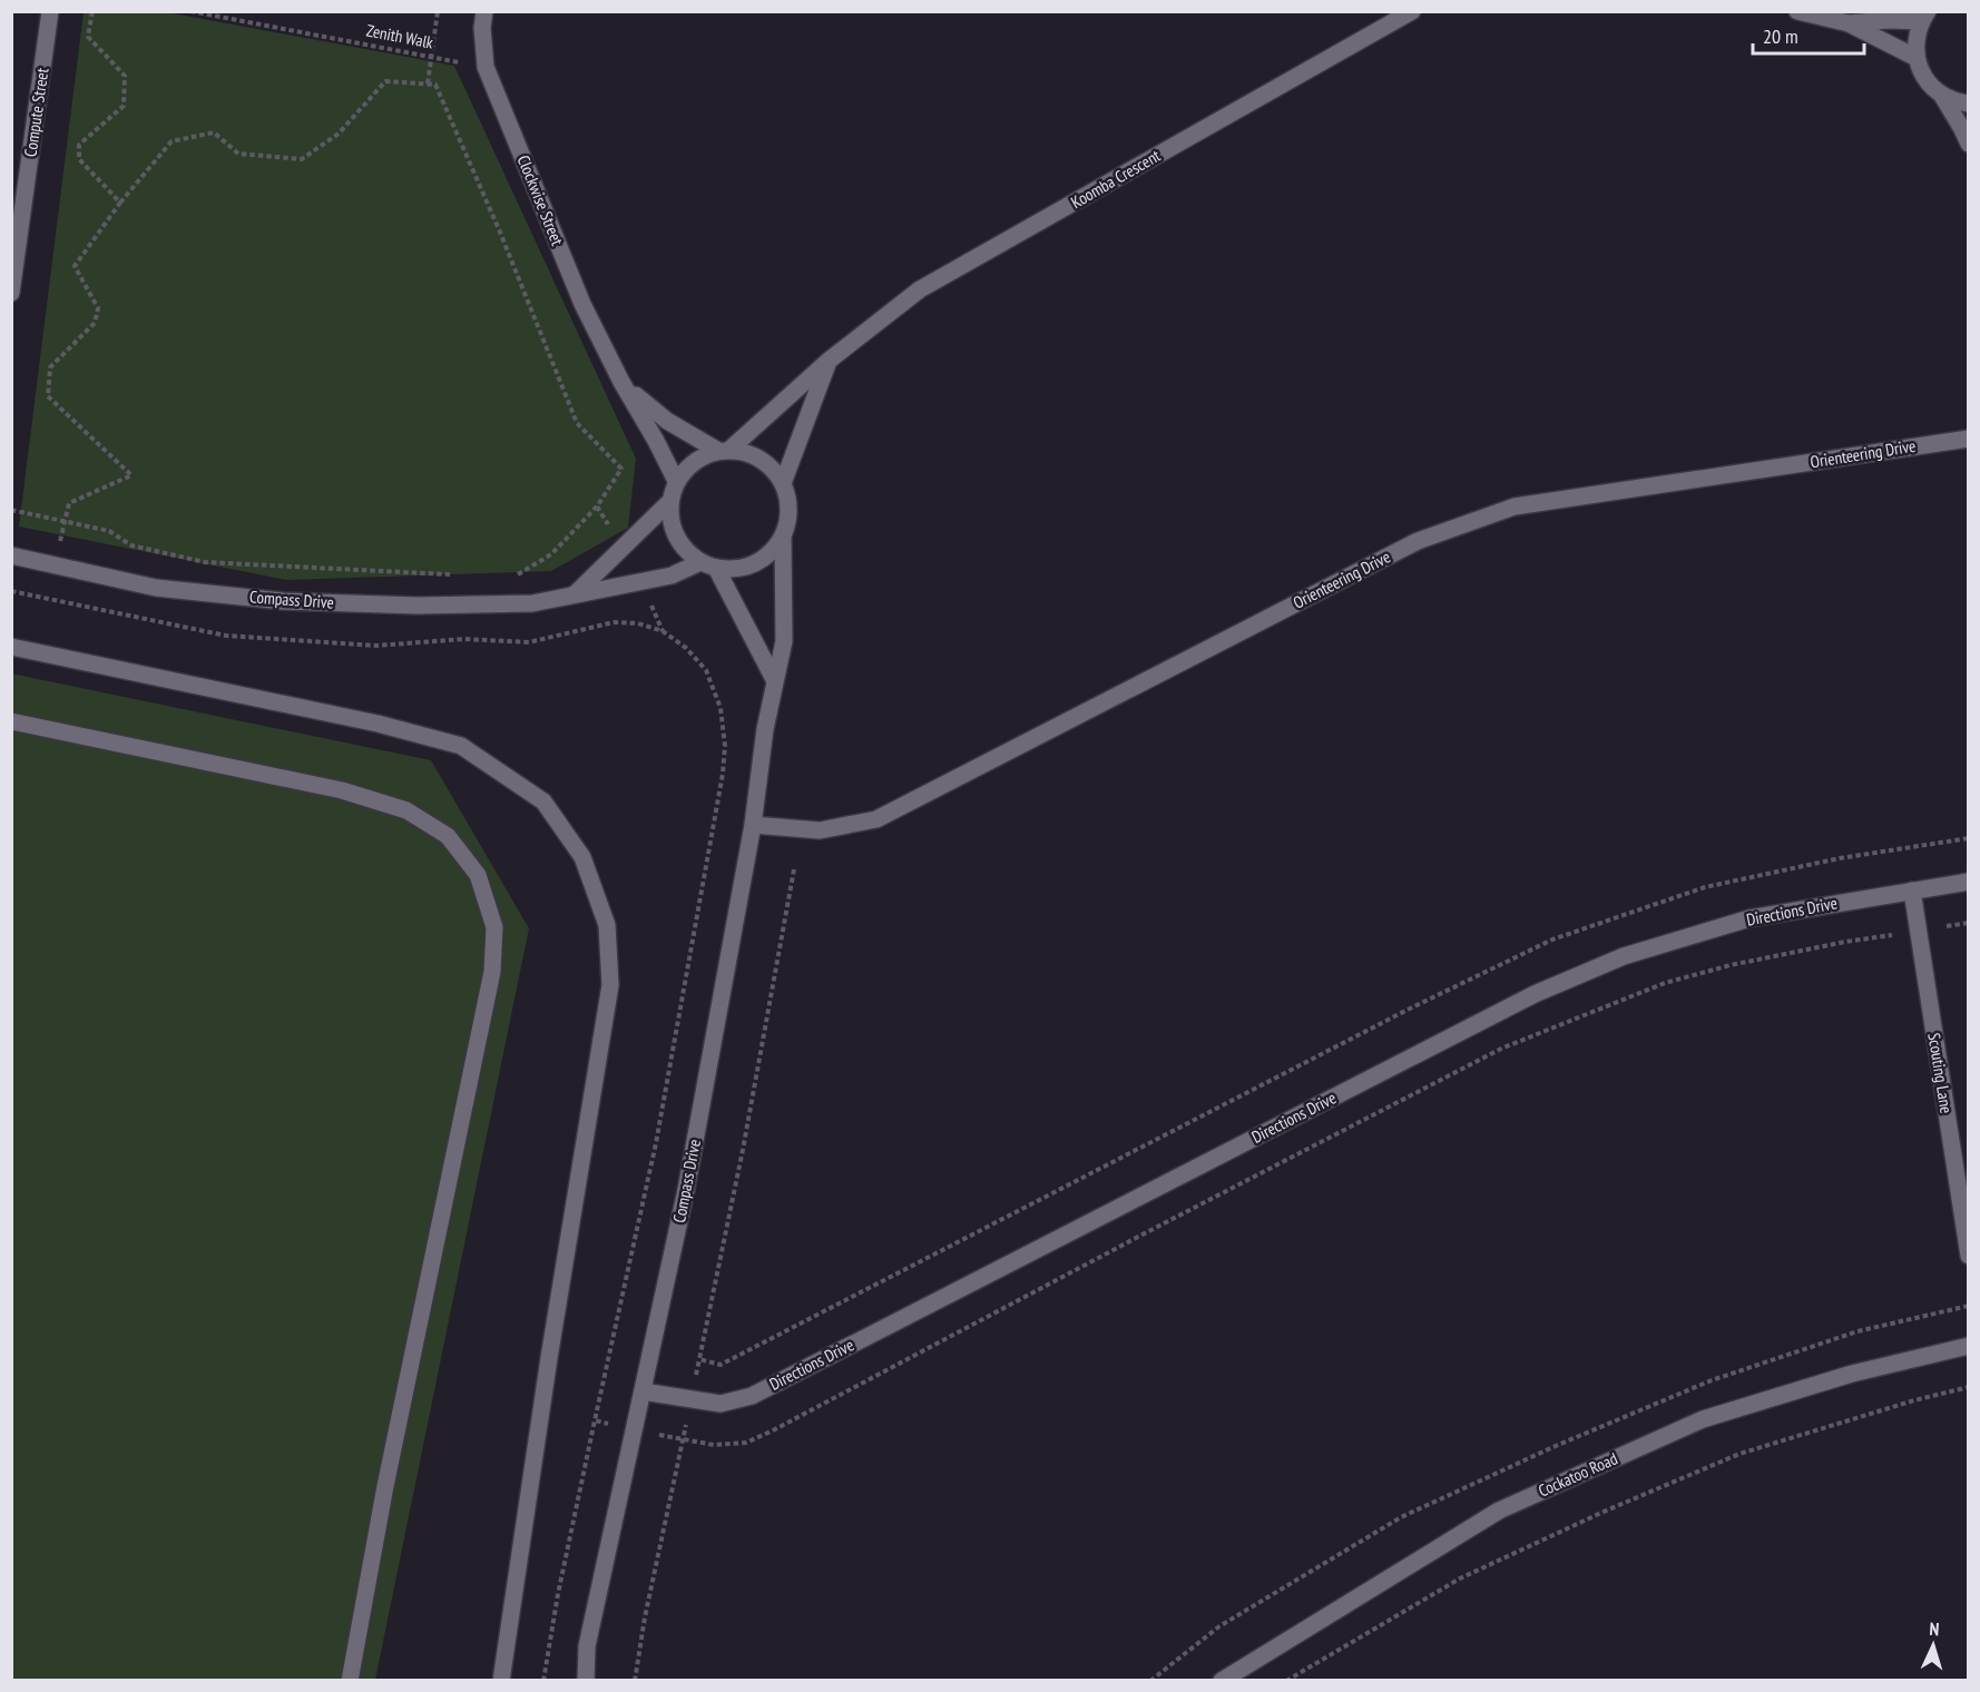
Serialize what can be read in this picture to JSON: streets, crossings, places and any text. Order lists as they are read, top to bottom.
{
  "streets": {
    "street": [
      "Compute Street",
      "Koomba Crescent",
      "Clockwise Street",
      "Orienteering Drive",
      "Compass Drive",
      "Directions Drive",
      "Scouting Lane",
      "Cockatoo Road"
    ],
    "path": ["Zenith Walk"]
  },
  "crossings": [
    ["Zenith Walk", "Clockwise Street"],
    ["Koomba Crescent", "Clockwise Street"],
    ["Koomba Crescent", "Compass Drive"],
    ["Clockwise Street", "Compass Drive"],
    ["Orienteering Drive", "Compass Drive"],
    ["Compass Drive", "Directions Drive"],
    ["Directions Drive", "Scouting Lane"]
  ],
  "scale_bar": "20 m",
  "north": "top"
}
